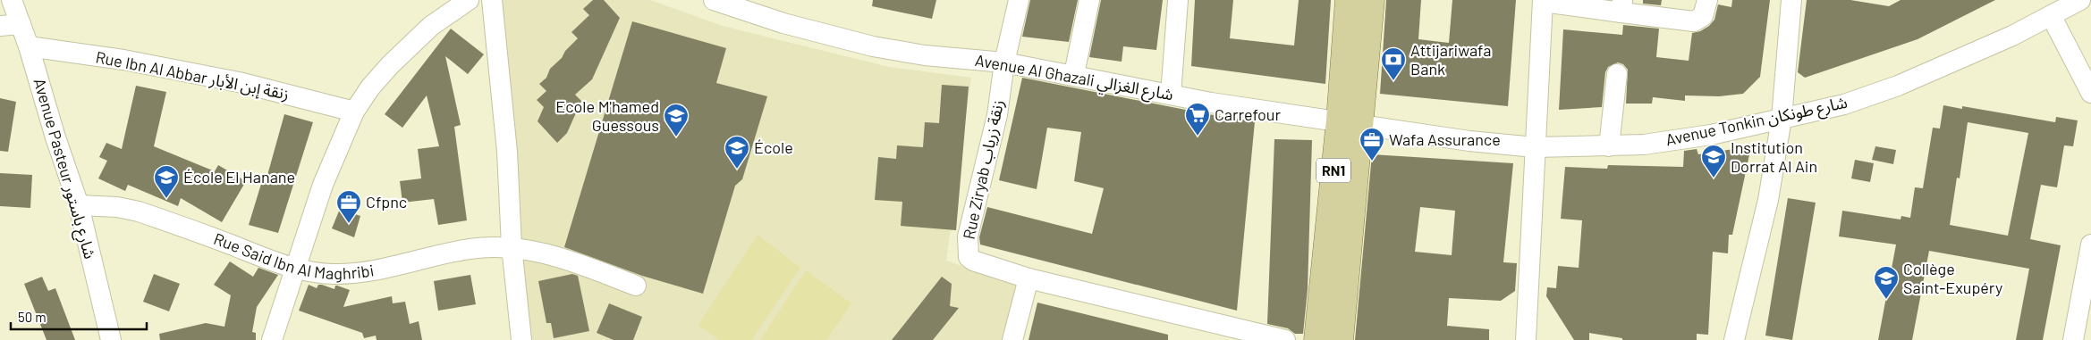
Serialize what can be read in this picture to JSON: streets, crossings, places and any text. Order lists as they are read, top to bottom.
{
  "streets": {
    "main road": ["RN1"],
    "street": [
      "Rue Ibn Al Abbar زنقة إبن الأبار",
      "Avenue Al Ghazali شارع الغزالي",
      "Avenue Tonkin شارع طونكان",
      "Avenue Pasteur شارع باستور",
      "Rue Ziryab زنقة زرياب",
      "Rue Said Ibn Al Maghribi"
    ]
  },
  "crossings": [
    ["Rue Ibn Al Abbar زنقة إبن الأبار", "Avenue Pasteur شارع باستور"],
    ["Avenue Al Ghazali شارع الغزالي", "Avenue Tonkin شارع طونكان"],
    ["Avenue Al Ghazali شارع الغزالي", "Rue Ziryab زنقة زرياب"],
    ["Avenue Al Ghazali شارع الغزالي", "RN1"],
    ["Avenue Tonkin شارع طونكان", "RN1"],
    ["Avenue Pasteur شارع باستور", "Rue Said Ibn Al Maghribi"]
  ],
  "places": {
    "bank": ["Attijariwafa Bank"],
    "supermarket": ["Carrefour"],
    "school or university": [
      "Ecole M'hamed Guessous",
      "École",
      "Institution Dorrat Al Ain",
      "École El Hanane",
      "Collège Saint-Exupéry"
    ],
    "office": ["Wafa Assurance", "Cfpnc"]
  },
  "scale_bar": "50 m"
}
